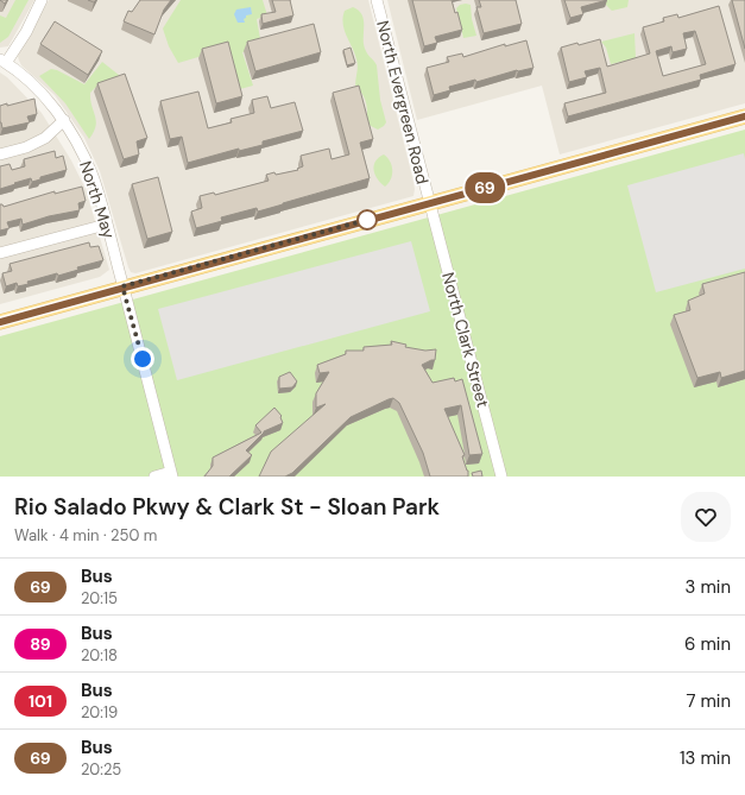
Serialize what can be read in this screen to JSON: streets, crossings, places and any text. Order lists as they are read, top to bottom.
{
  "streets": {
    "street": ["North Evergreen Road", "North May", "North Clark Street"]
  },
  "crossings": [
    ["North Evergreen Road", "North Clark Street"]
  ],
  "lines": ["bus line 69"],
  "page": {
    "on_map": "69",
    "heading": ["Rio Salado Pkwy & Clark St - Sloan Park", "Walk · 4 min · 250 m"],
    "list": [
      {
        "mark": "69",
        "name": "Bus",
        "note": "20:15",
        "value": "3 min"
      },
      {
        "mark": "89",
        "name": "Bus",
        "note": "20:18",
        "value": "6 min"
      },
      {
        "mark": "101",
        "name": "Bus",
        "note": "20:19",
        "value": "7 min"
      },
      {
        "mark": "69",
        "name": "Bus",
        "note": "20:25",
        "value": "13 min"
      }
    ]
  }
}
